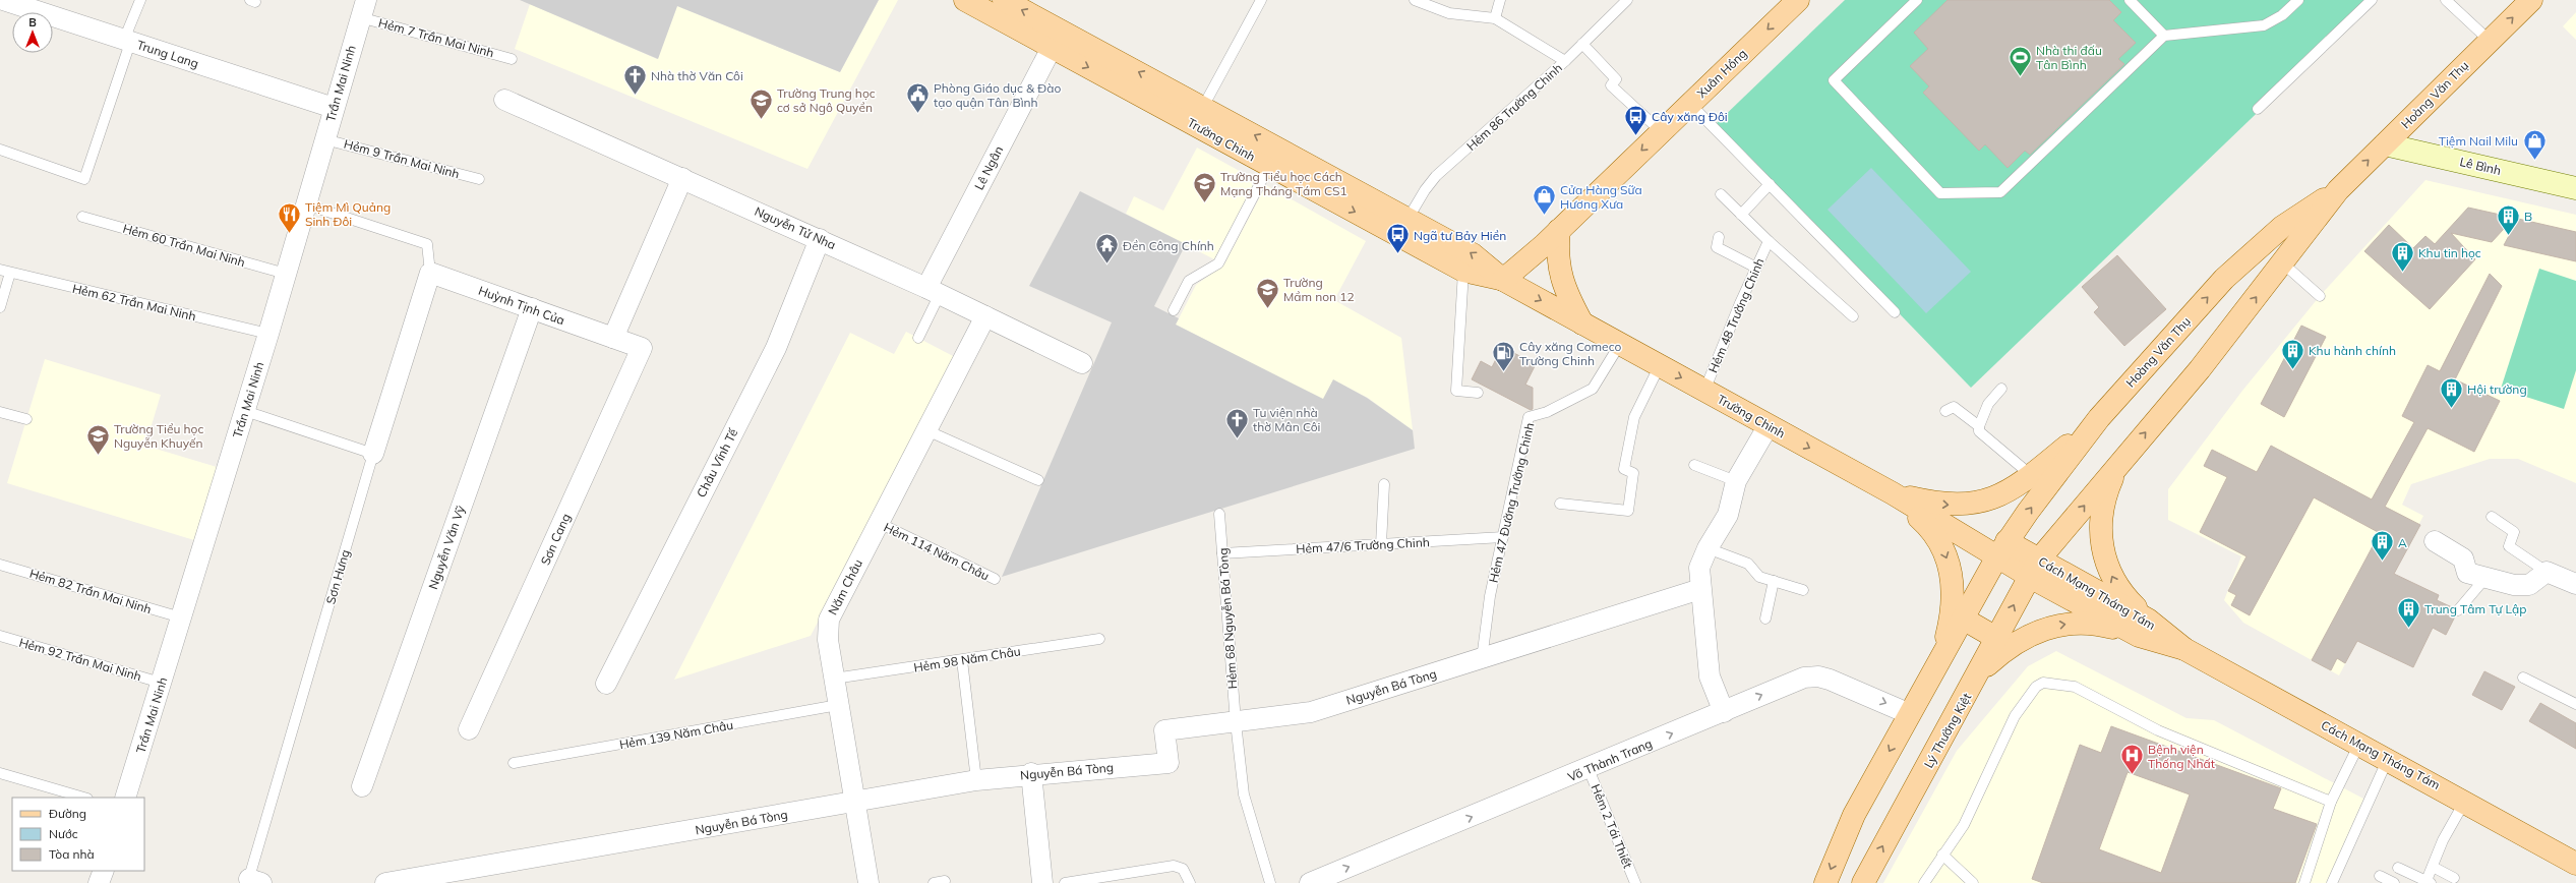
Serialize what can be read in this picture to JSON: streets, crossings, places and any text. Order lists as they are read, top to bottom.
{
  "streets": {
    "main road": [
      "Xuân Hồng",
      "Hoàng Văn Thụ",
      "Trường Chinh",
      "Cách Mạng Tháng Tám",
      "Lý Thường Kiệt"
    ],
    "street": [
      "Trung Lang",
      "Trần Mai Ninh",
      "Lê Bình",
      "Lê Ngân",
      "Nguyễn Tử Nha",
      "Huỳnh Tịnh Của",
      "Châu Vĩnh Tế",
      "Sơn Cang",
      "Nguyễn Văn Vỹ",
      "Sơn Hưng",
      "Năm Châu",
      "Nguyễn Bá Tòng",
      "Võ Thành Trang"
    ],
    "lane": [
      "Hẻm 7 Trần Mai Ninh",
      "Hẻm 86 Trường Chinh",
      "Hẻm 9 Trần Mai Ninh",
      "Hẻm 60 Trần Mai Ninh",
      "Hẻm 62 Trần Mai Ninh",
      "Hẻm 48 Trường Chinh",
      "Hẻm 47 Đường Trường Chinh",
      "Hẻm 47/6 Trường Chinh",
      "Hẻm 114 Năm Châu",
      "Hẻm 82 Trần Mai Ninh",
      "Hẻm 68 Nguyễn Bá Tòng",
      "Hẻm 92 Trần Mai Ninh",
      "Hẻm 98 Năm Châu",
      "Hẻm 139 Năm Châu",
      "Hẻm 2 Tái Thiết"
    ]
  },
  "crossings": [
    ["Hẻm 7 Trần Mai Ninh", "Trần Mai Ninh"],
    ["Trung Lang", "Trần Mai Ninh"],
    ["Xuân Hồng", "Trường Chinh"],
    ["Trần Mai Ninh", "Hẻm 9 Trần Mai Ninh"],
    ["Trần Mai Ninh", "Hẻm 60 Trần Mai Ninh"],
    ["Trần Mai Ninh", "Hẻm 62 Trần Mai Ninh"],
    ["Trần Mai Ninh", "Hẻm 82 Trần Mai Ninh"],
    ["Trần Mai Ninh", "Hẻm 92 Trần Mai Ninh"],
    ["Hoàng Văn Thụ", "Trường Chinh"],
    ["Hoàng Văn Thụ", "Lê Bình"],
    ["Hoàng Văn Thụ", "Cách Mạng Tháng Tám"],
    ["Hoàng Văn Thụ", "Lý Thường Kiệt"],
    ["Hẻm 86 Trường Chinh", "Trường Chinh"],
    ["Trường Chinh", "Lê Ngân"],
    ["Trường Chinh", "Hẻm 48 Trường Chinh"],
    ["Trường Chinh", "Hẻm 47 Đường Trường Chinh"],
    ["Trường Chinh", "Cách Mạng Tháng Tám"],
    ["Lê Ngân", "Nguyễn Tử Nha"],
    ["Nguyễn Tử Nha", "Châu Vĩnh Tế"],
    ["Nguyễn Tử Nha", "Năm Châu"],
    ["Huỳnh Tịnh Của", "Sơn Cang"],
    ["Huỳnh Tịnh Của", "Nguyễn Văn Vỹ"],
    ["Huỳnh Tịnh Của", "Sơn Hưng"],
    ["Hẻm 47 Đường Trường Chinh", "Hẻm 47/6 Trường Chinh"],
    ["Hẻm 47 Đường Trường Chinh", "Nguyễn Bá Tòng"],
    ["Hẻm 47/6 Trường Chinh", "Hẻm 68 Nguyễn Bá Tòng"],
    ["Hẻm 114 Năm Châu", "Năm Châu"],
    ["Năm Châu", "Hẻm 98 Năm Châu"],
    ["Năm Châu", "Nguyễn Bá Tòng"],
    ["Năm Châu", "Hẻm 139 Năm Châu"],
    ["Cách Mạng Tháng Tám", "Lý Thường Kiệt"],
    ["Hẻm 68 Nguyễn Bá Tòng", "Nguyễn Bá Tòng"],
    ["Võ Thành Trang", "Hẻm 2 Tái Thiết"]
  ],
  "one_way": ["Xuân Hồng", "Hoàng Văn Thụ", "Võ Thành Trang"],
  "places": {
    "sports": ["Nhà thi đấu Tân Bình"],
    "church": ["Nhà thờ Văn Côi", "Tu viện nhà thờ Mân Côi"],
    "public building": ["Phòng Giáo dục & Đào tạo quận Tân Bình"],
    "school or university": [
      "Trường Trung học cơ sở Ngô Quyền",
      "Trường Tiểu học Cách Mạng Tháng Tám CS1",
      "Trường Mầm non 12",
      "Trường Tiểu học Nguyễn Khuyến"
    ],
    "bus stop": ["Cây xăng Đôi", "Ngã tư Bảy Hiền"],
    "shop": ["Tiệm Nail Milu", "Cửa Hàng Sữa Hương Xưa"],
    "restaurant": ["Tiệm Mì Quảng Sinh Đôi"],
    "building": [
      "B",
      "Khu tin học",
      "Khu hành chính",
      "Hội trường",
      "A",
      "Trung Tâm Tự Lập"
    ],
    "temple": ["Đền Công Chính"],
    "fuel station": ["Cây xăng Comeco Trường Chinh"],
    "hospital": ["Bệnh viện Thống Nhất"]
  },
  "legend": ["Đường", "Nước", "Tòa nhà"],
  "north": "top"
}
